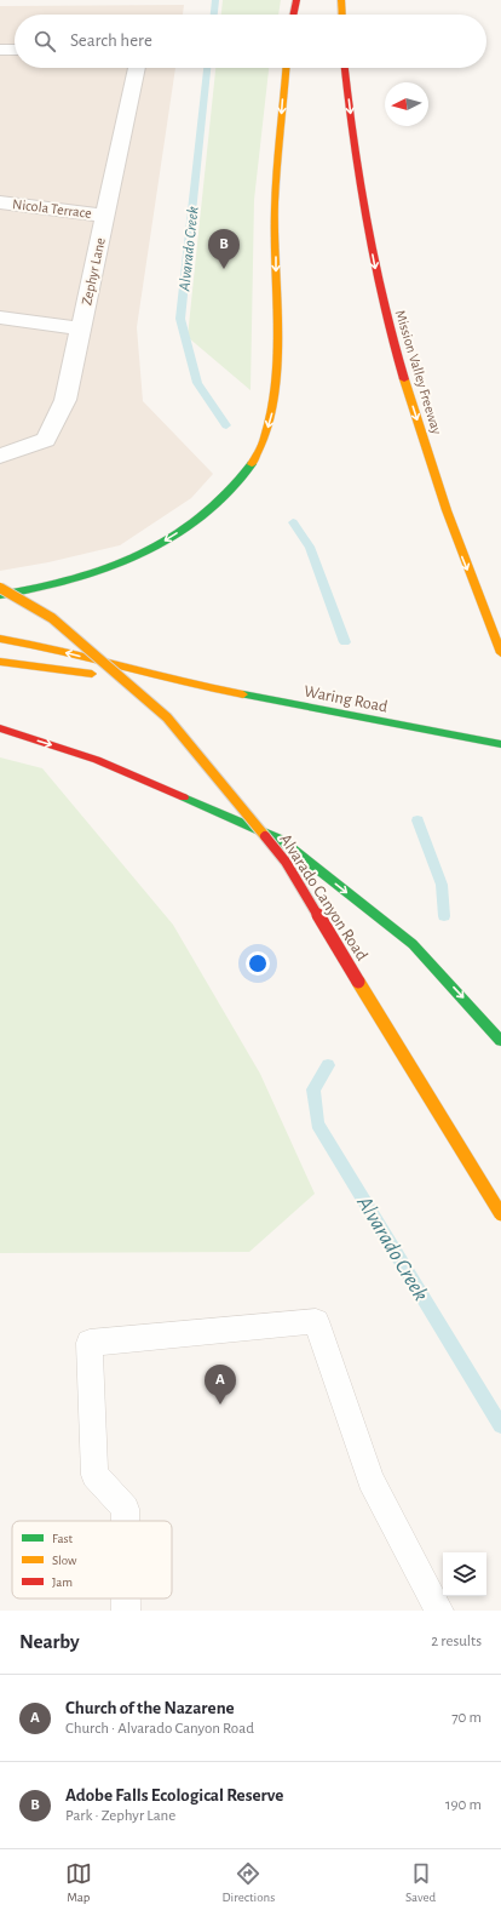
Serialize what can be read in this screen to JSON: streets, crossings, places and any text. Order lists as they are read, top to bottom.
{
  "streets": {
    "main road": ["Mission Valley Freeway", "Waring Road", "Alvarado Canyon Road"],
    "street": ["Nicola Terrace", "Zephyr Lane"]
  },
  "crossings": [
    ["Nicola Terrace", "Zephyr Lane"]
  ],
  "one_way": ["Mission Valley Freeway"],
  "water": ["Alvarado Creek"],
  "legend": ["Fast", "Slow", "Jam"],
  "north": "left",
  "page": {
    "search": "Search here",
    "pins": ["B", "A"],
    "heading": ["Nearby", "2 results"],
    "list": [
      {
        "mark": "A",
        "name": "Church of the Nazarene",
        "note": "Church · Alvarado Canyon Road",
        "value": "70 m"
      },
      {
        "mark": "B",
        "name": "Adobe Falls Ecological Reserve",
        "note": "Park · Zephyr Lane",
        "value": "190 m"
      }
    ],
    "nav": ["Map", "Directions", "Saved"]
  }
}
